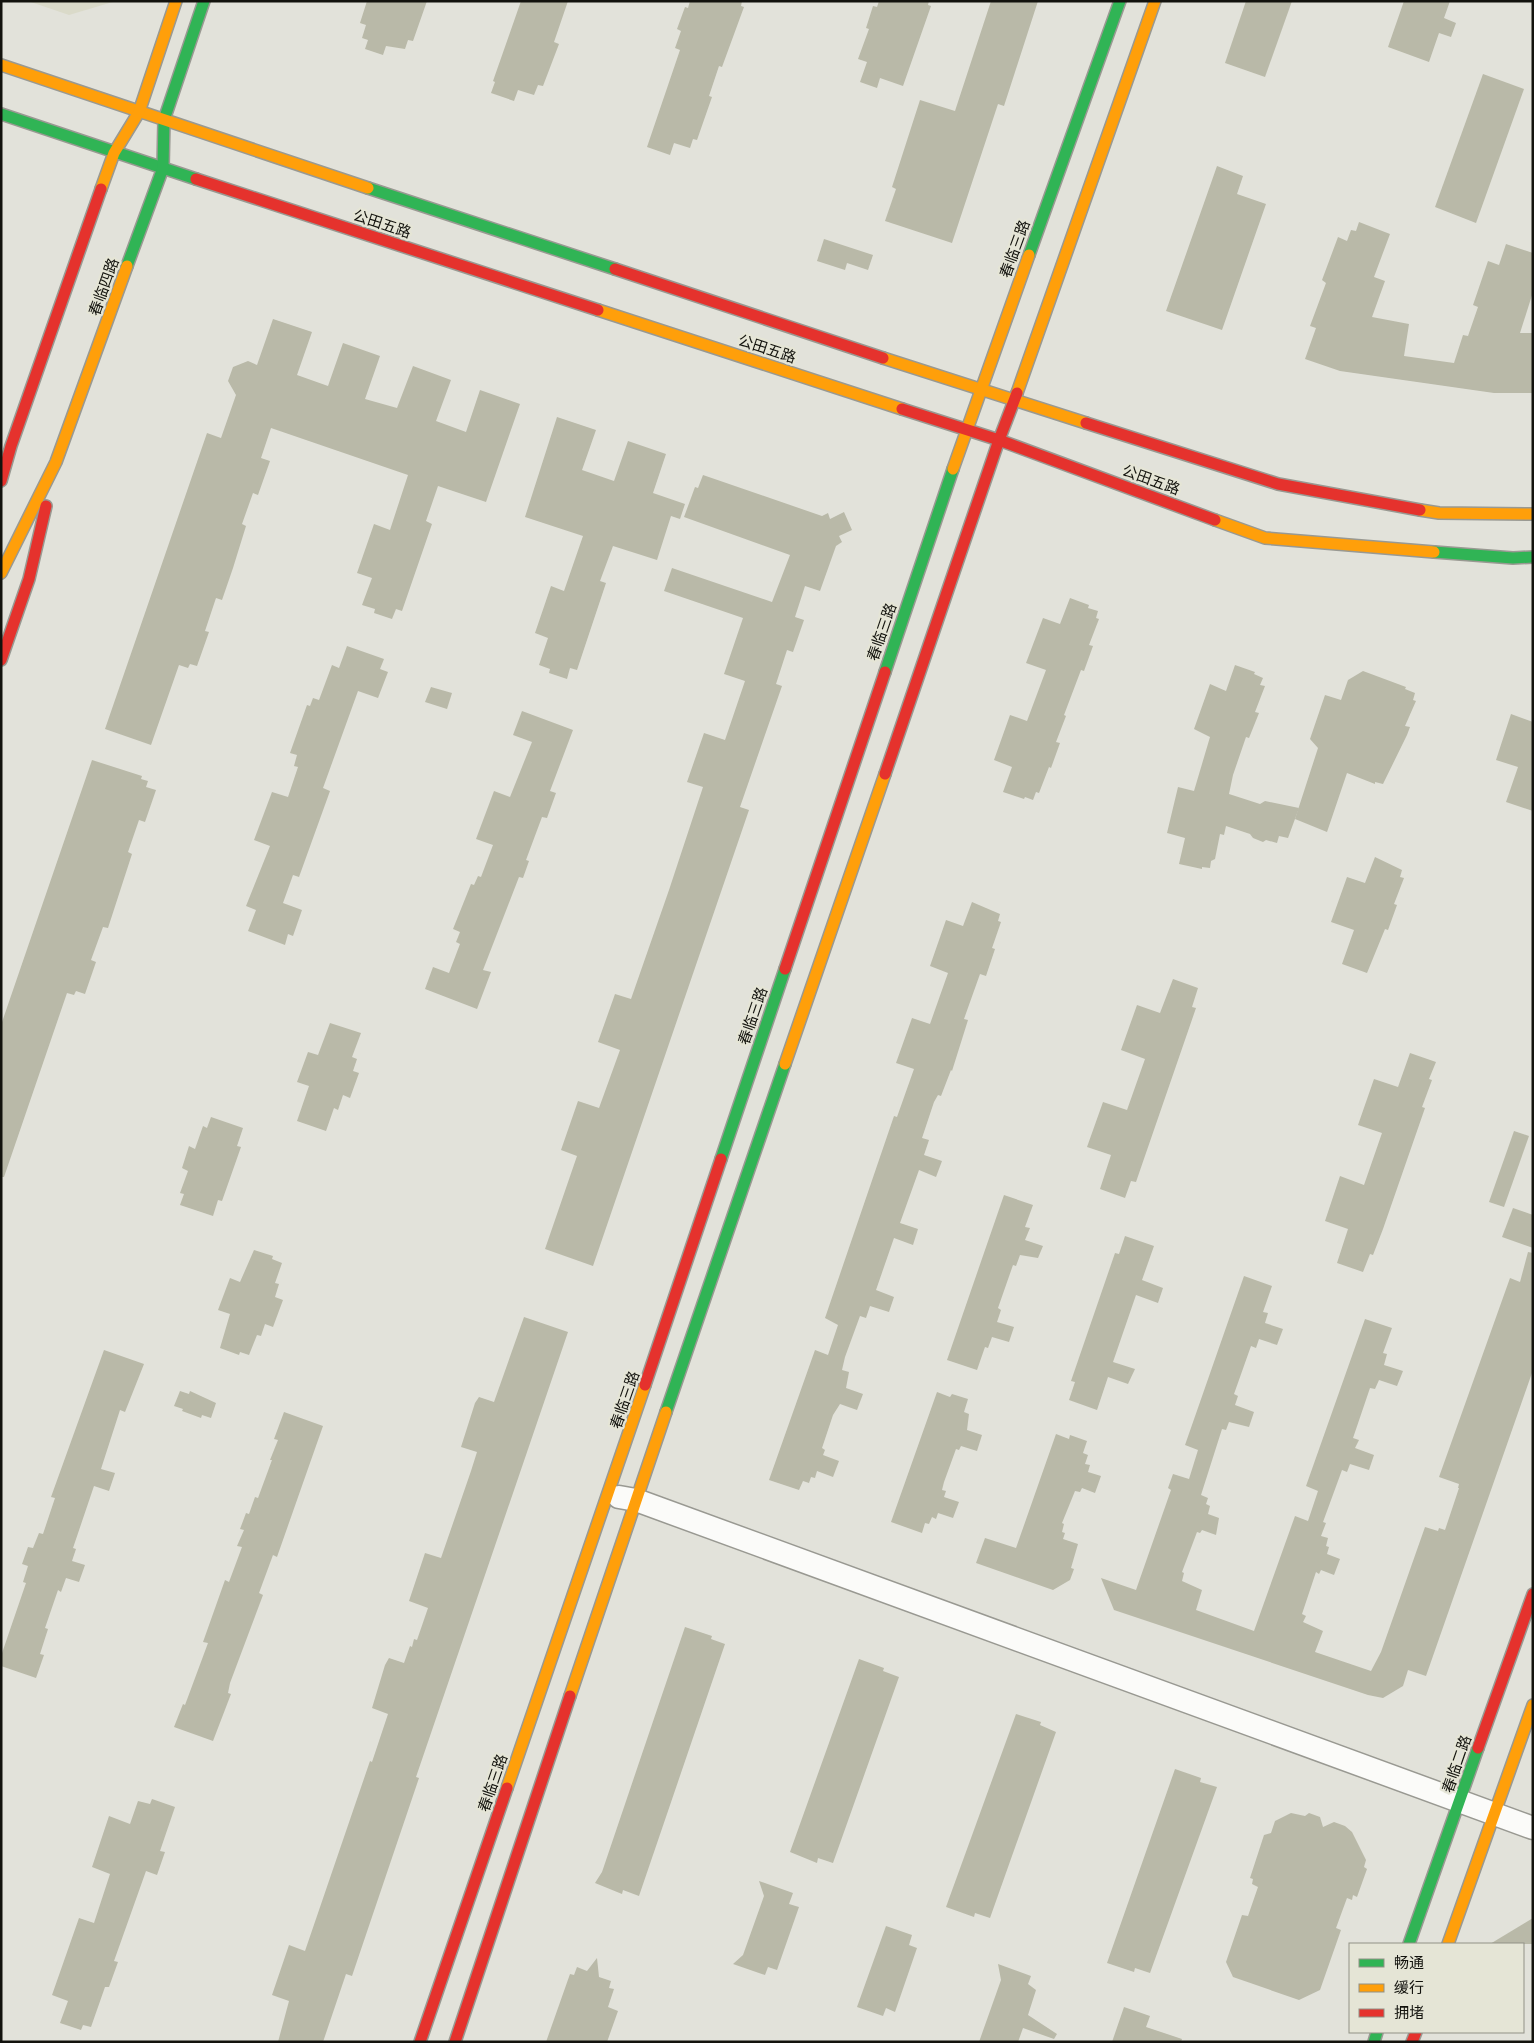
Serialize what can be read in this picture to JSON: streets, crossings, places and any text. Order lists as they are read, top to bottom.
{
  "streets": {
    "street": [
      "公田五路",
      "春临三路",
      "春临四路",
      "春临二路"
    ]
  },
  "crossings": [
    ["公田五路", "春临三路"],
    ["公田五路", "春临四路"]
  ],
  "legend": ["畅通", "缓行", "拥堵"]
}
